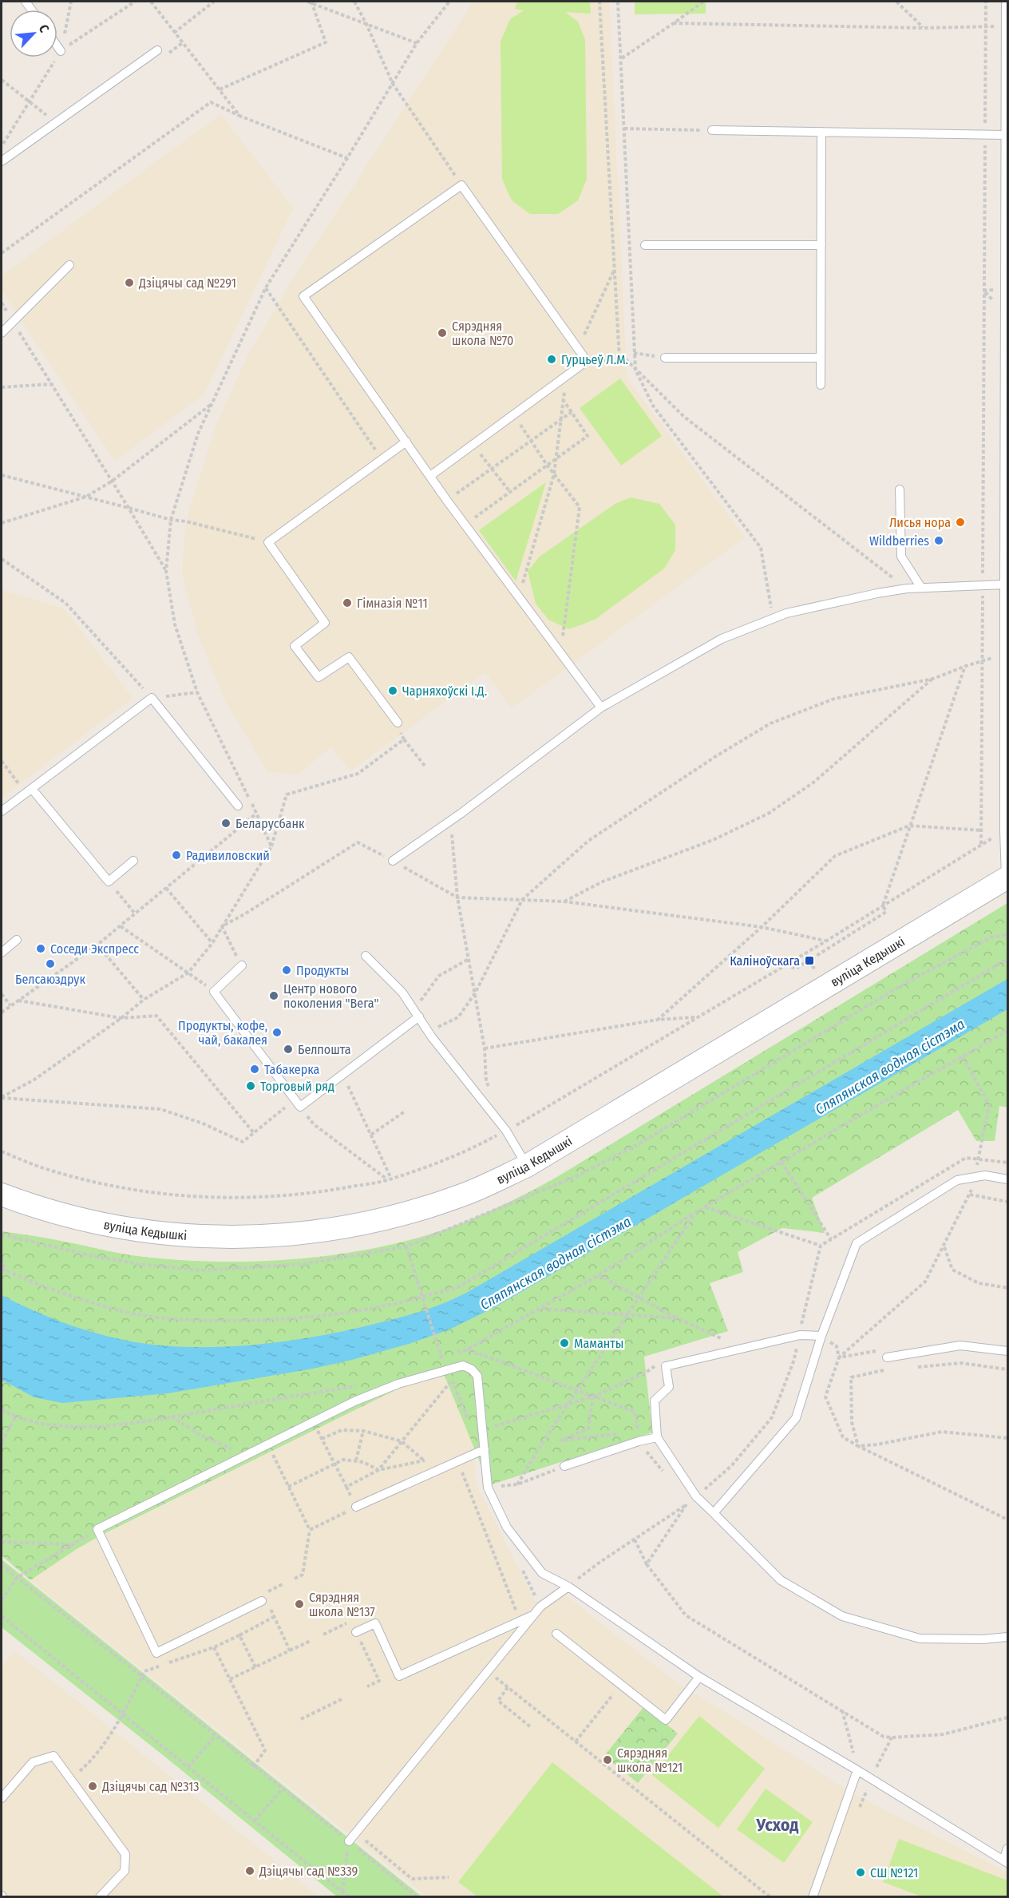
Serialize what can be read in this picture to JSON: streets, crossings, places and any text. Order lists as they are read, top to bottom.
{
  "streets": {
    "street": ["вуліца Кедышкі"]
  },
  "districts": ["Усход"],
  "water": ["Сляпянская водная сістэма"],
  "places": {
    "other": [
      "Дзіцячы сад №291",
      "Сярэдняя школа №70",
      "Гурцьеў Л.М.",
      "Лисья нора",
      "Wildberries",
      "Гімназія №11",
      "Чарняхоўскі І.Д.",
      "Беларусбанк",
      "Радивиловский",
      "Соседи Экспресс",
      "Белсаюздрук",
      "Продукты",
      "Центр нового поколения \"Вега\"",
      "Продукты, кофе, чай, бакалея",
      "Белпошта",
      "Табакерка",
      "Торговый ряд",
      "Маманты",
      "Сярэдняя школа №137",
      "Сярэдняя школа №121",
      "Дзіцячы сад №313",
      "Дзіцячы сад №339",
      "СШ №121"
    ],
    "transit": ["Каліноўскага"]
  },
  "north": "top right"
}
